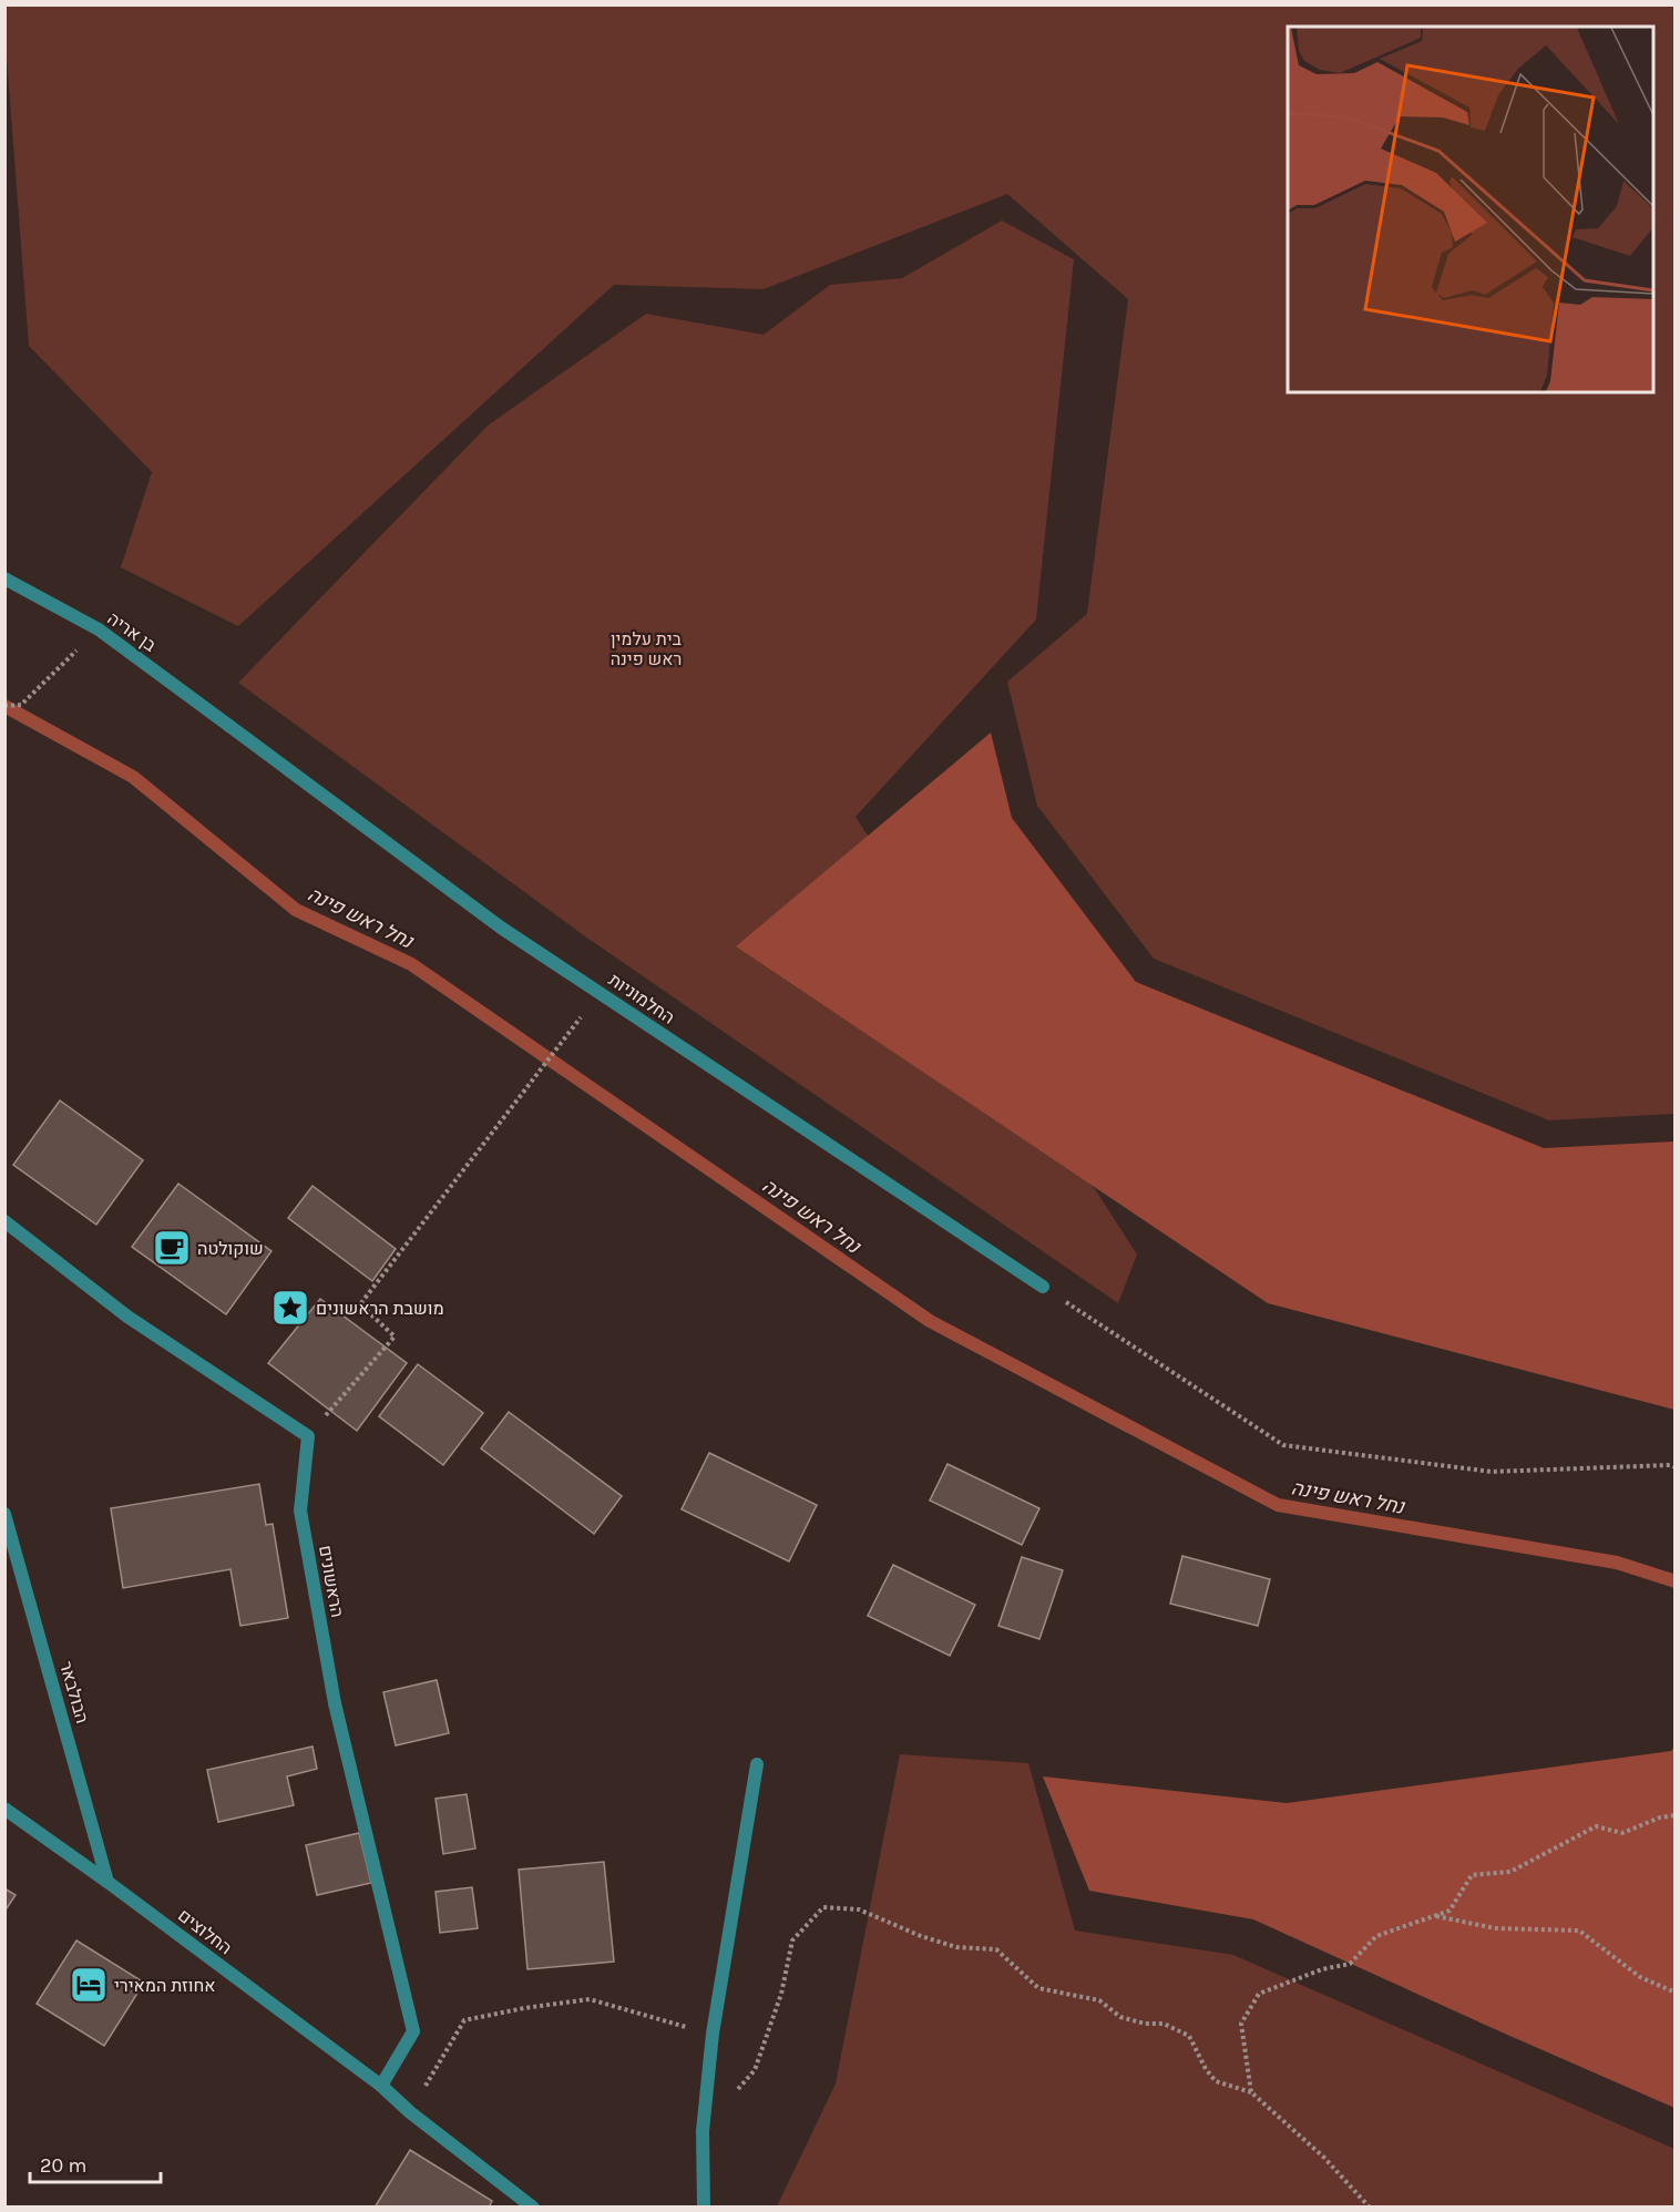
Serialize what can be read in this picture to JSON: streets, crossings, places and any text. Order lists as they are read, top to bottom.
{
  "streets": {
    "street": [
      "בן אריה",
      "החלמוניות",
      "הראשונים",
      "הבולבאר",
      "החלוצים"
    ]
  },
  "crossings": [
    ["בן אריה", "החלמוניות"],
    ["הראשונים", "החלוצים"],
    ["הבולבאר", "החלוצים"]
  ],
  "water": ["נחל ראש פינה"],
  "parks": ["בית עלמין ראש פינה"],
  "places": {
    "cafe": ["שוקולטה"],
    "place": ["מושבת הראשונים"],
    "hotel": ["אחוזת המאירי"]
  },
  "scale_bar": "20 m"
}
